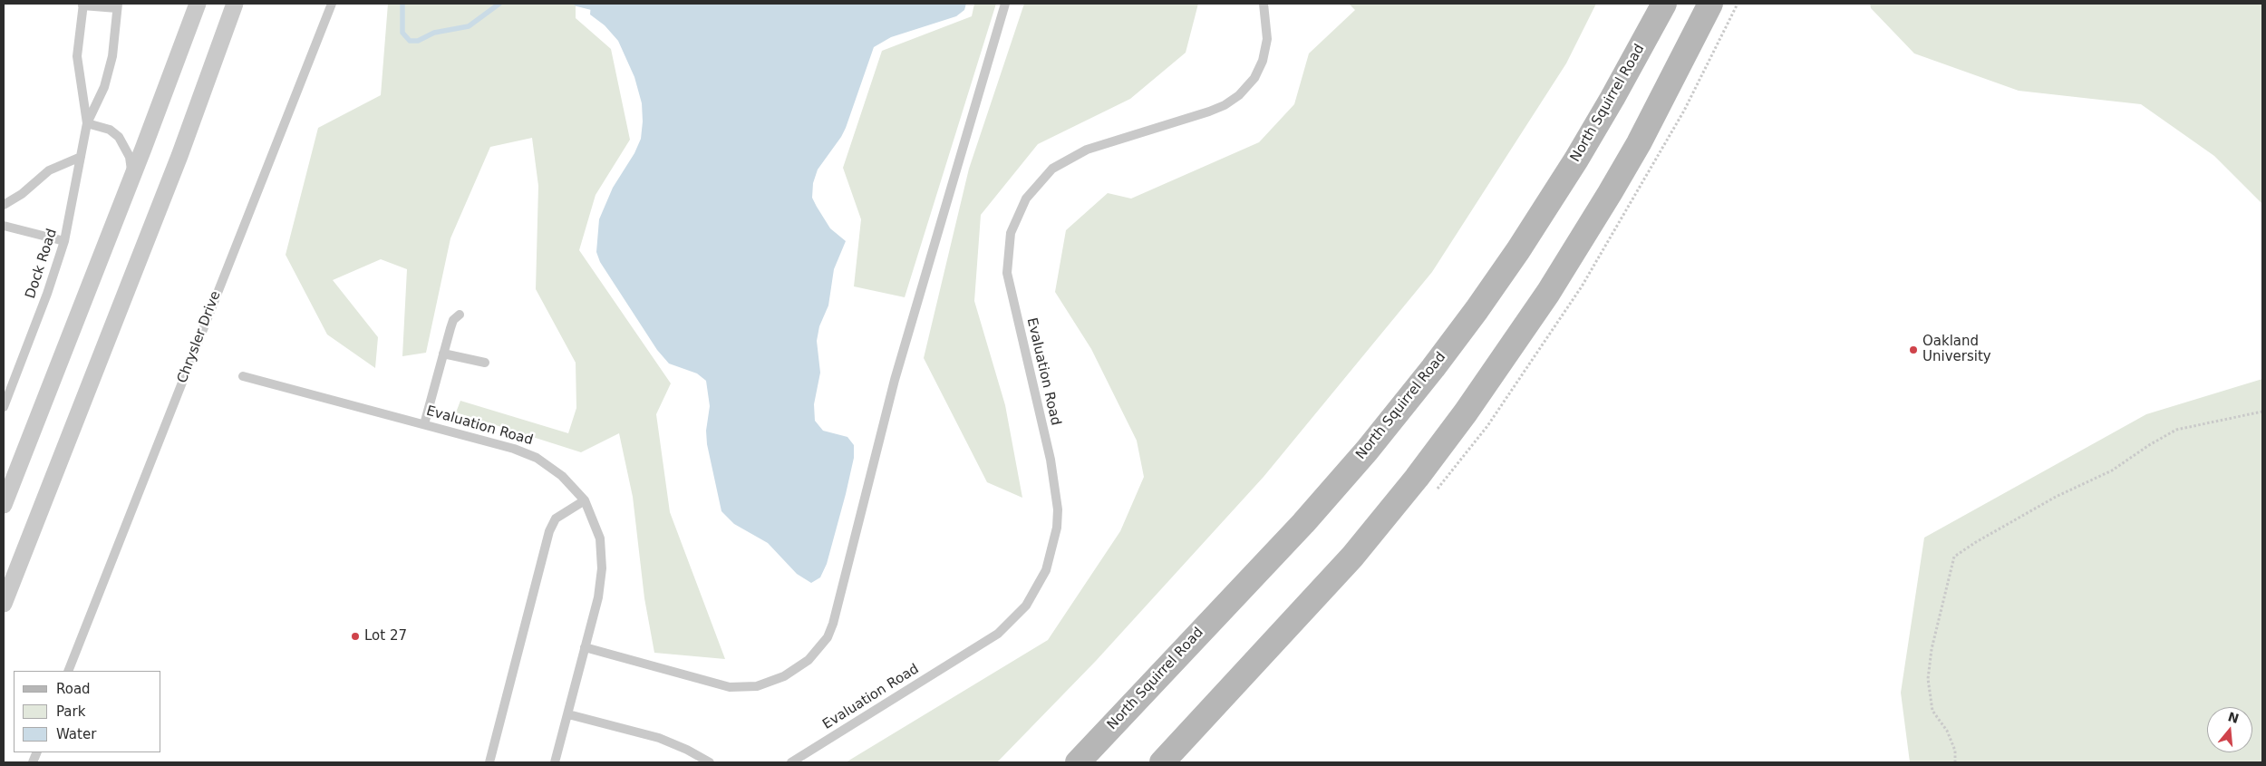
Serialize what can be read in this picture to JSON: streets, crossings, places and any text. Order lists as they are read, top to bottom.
{
  "streets": {
    "main road": ["North Squirrel Road"],
    "lane": ["Dock Road", "Chrysler Drive", "Evaluation Road"]
  },
  "places": ["Oakland University", "Lot 27"],
  "legend": ["Road", "Park", "Water"],
  "north": "top"
}
